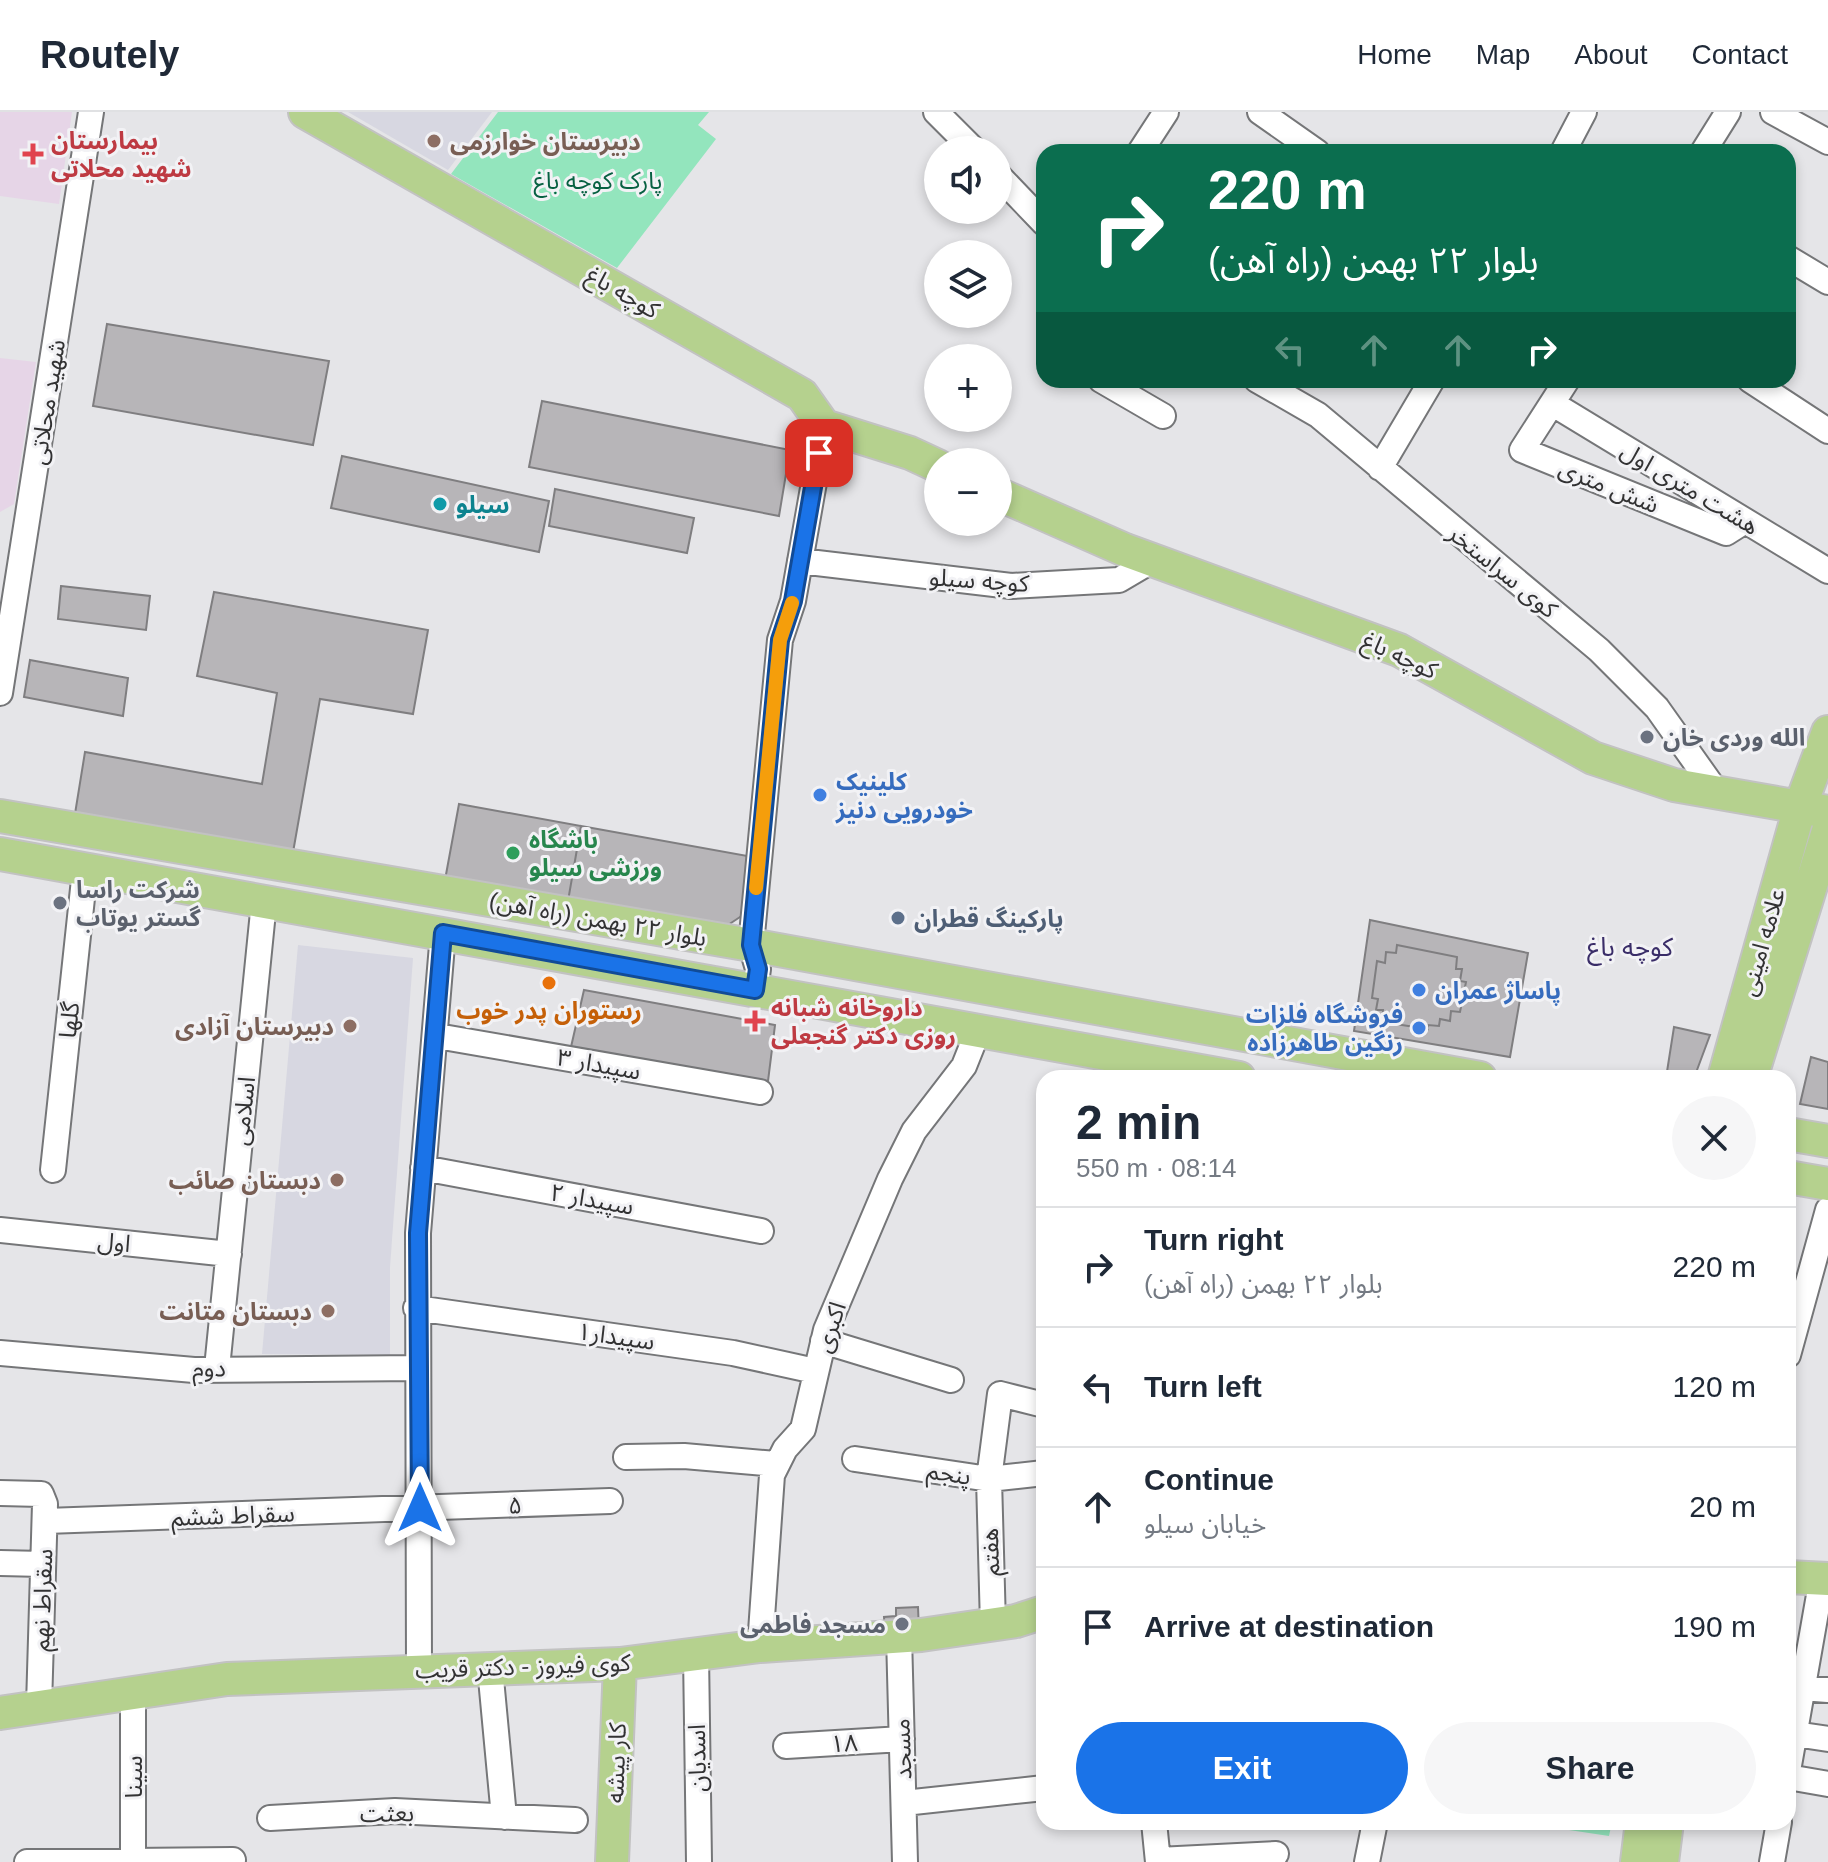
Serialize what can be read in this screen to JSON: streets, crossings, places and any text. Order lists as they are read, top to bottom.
{
  "streets": {
    "main road": [
      "کوچه باغ",
      "بلوار ۲۲ بهمن (راه آهن)",
      "علامه امینی",
      "کوی فیروز - دکتر قریب",
      "کار پیشه"
    ],
    "street": [
      "شهید محلاتی",
      "شش متری",
      "هشت متری اول",
      "کوی سراستخر",
      "کوچه سیلو",
      "گلها",
      "سپیدار ۳",
      "اسلامی",
      "سپیدار ۲",
      "اول",
      "اکبری",
      "سپیدار۱",
      "دوم",
      "پنجم",
      "۵",
      "سقراط ششم",
      "هفتم",
      "سقراط نهم",
      "۱۸",
      "مسجد",
      "اسدیان",
      "سینا",
      "بعثت"
    ]
  },
  "crossings": [
    ["کوچه باغ", "کوی سراستخر"],
    ["کوچه باغ", "کوچه سیلو"],
    ["کوچه باغ", "علامه امینی"],
    ["شش متری", "هشت متری اول"],
    ["بلوار ۲۲ بهمن (راه آهن)", "گلها"],
    ["بلوار ۲۲ بهمن (راه آهن)", "اسلامی"],
    ["بلوار ۲۲ بهمن (راه آهن)", "اکبری"],
    ["اسلامی", "اول"],
    ["اسلامی", "دوم"],
    ["اکبری", "سپیدار۱"],
    ["اکبری", "کوی فیروز - دکتر قریب"],
    ["پنجم", "هفتم"],
    ["۵", "سقراط ششم"],
    ["سقراط ششم", "سقراط نهم"],
    ["هفتم", "کوی فیروز - دکتر قریب"],
    ["سقراط نهم", "کوی فیروز - دکتر قریب"],
    ["کوی فیروز - دکتر قریب", "مسجد"],
    ["کوی فیروز - دکتر قریب", "اسدیان"],
    ["کوی فیروز - دکتر قریب", "کار پیشه"],
    ["کوی فیروز - دکتر قریب", "سینا"],
    ["۱۸", "مسجد"]
  ],
  "districts": ["کوچه باغ"],
  "parks": ["پارک کوچه باغ"],
  "places": {
    "other": [
      "دبیرستان خوارزمی",
      "سیلو",
      "الله وردی خان",
      "کلینیک خودرویی دنیز",
      "باشگاه ورزشی سیلو",
      "شرکت راسا گستر یوتاب",
      "پارکینگ قطران",
      "رستوران پدر خوب",
      "پاساژ عمران",
      "دبیرستان آزادی",
      "فروشگاه فلزات رنگین طاهرزاده",
      "دبستان صائب",
      "دبستان متانت",
      "مسجد فاطمی"
    ],
    "health": ["بیمارستان شهید محلاتی", "داروخانه شبانه روزی دکتر گنجعلی"]
  },
  "page": {
    "header": "Routely",
    "nav": [
      "Home",
      "Map",
      "About",
      "Contact"
    ],
    "map_buttons": ["+", "−"],
    "turn": ["220 m", "بلوار ۲۲ بهمن (راه آهن)"],
    "heading": ["2 min", "550 m · 08:14"],
    "list": [
      {
        "name": "Turn right",
        "note": "بلوار ۲۲ بهمن (راه آهن)",
        "value": "220 m"
      },
      {
        "name": "Turn left",
        "value": "120 m"
      },
      {
        "name": "Continue",
        "note": "خیابان سیلو",
        "value": "20 m"
      },
      {
        "name": "Arrive at destination",
        "value": "190 m"
      }
    ],
    "buttons": ["Exit", "Share"]
  }
}
